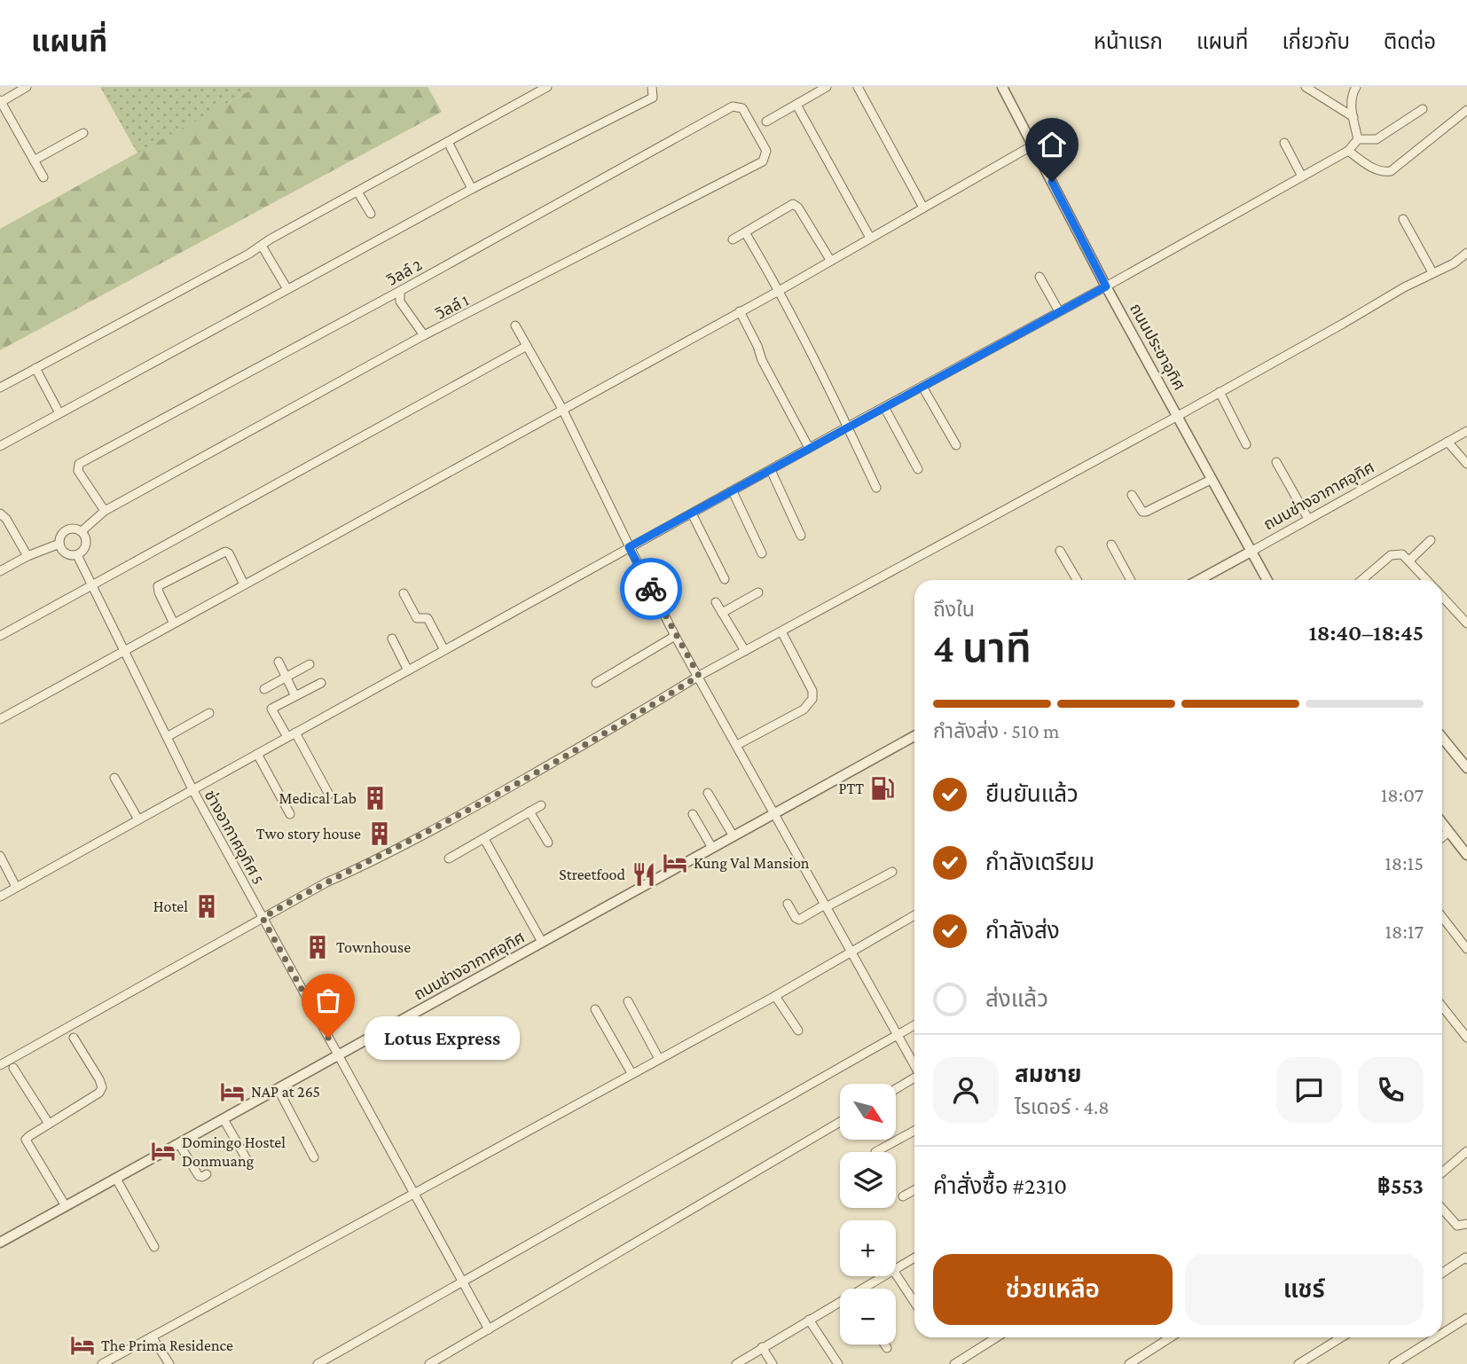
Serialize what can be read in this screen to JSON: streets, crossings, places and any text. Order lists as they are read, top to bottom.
{
  "streets": {
    "street": [
      "วิลล์ 2",
      "วิลล์ 1",
      "ถนนประชาอุทิศ",
      "ถนนช่างอากาศอุทิศ",
      "ช่างอากาศอุทิศ 5"
    ]
  },
  "crossings": [
    ["วิลล์ 2", "วิลล์ 1"],
    ["วิลล์ 1", "ช่างอากาศอุทิศ 5"],
    ["ถนนประชาอุทิศ", "ถนนช่างอากาศอุทิศ"],
    ["ถนนช่างอากาศอุทิศ", "ช่างอากาศอุทิศ 5"]
  ],
  "places": {
    "fuel station": ["PTT"],
    "building": [
      "Medical Lab",
      "Two story house",
      "Hotel",
      "Townhouse"
    ],
    "hotel": [
      "Kung Val Mansion",
      "NAP at 265",
      "Domingo Hostel Donmuang",
      "The Prima Residence"
    ],
    "restaurant": ["Streetfood"],
    "other": ["Lotus Express"]
  },
  "north": "bottom right",
  "page": {
    "header": "แผนที่",
    "nav": [
      "หน้าแรก",
      "แผนที่",
      "เกี่ยวกับ",
      "ติดต่อ"
    ],
    "heading": ["4 นาที", "ถึงใน", "18:40–18:45"],
    "panel": [
      "สมชาย",
      "ไรเดอร์ · 4.8",
      "คำสั่งซื้อ #2310",
      "฿553"
    ],
    "bar": "กำลังส่ง · 510 m",
    "list": [
      ["ยืนยันแล้ว", "18:07"],
      ["กำลังเตรียม", "18:15"],
      ["กำลังส่ง", "18:17"],
      "ส่งแล้ว"
    ],
    "bubble": "Lotus Express",
    "map_buttons": ["+", "−"],
    "buttons": ["ช่วยเหลือ", "แชร์"]
  }
}
